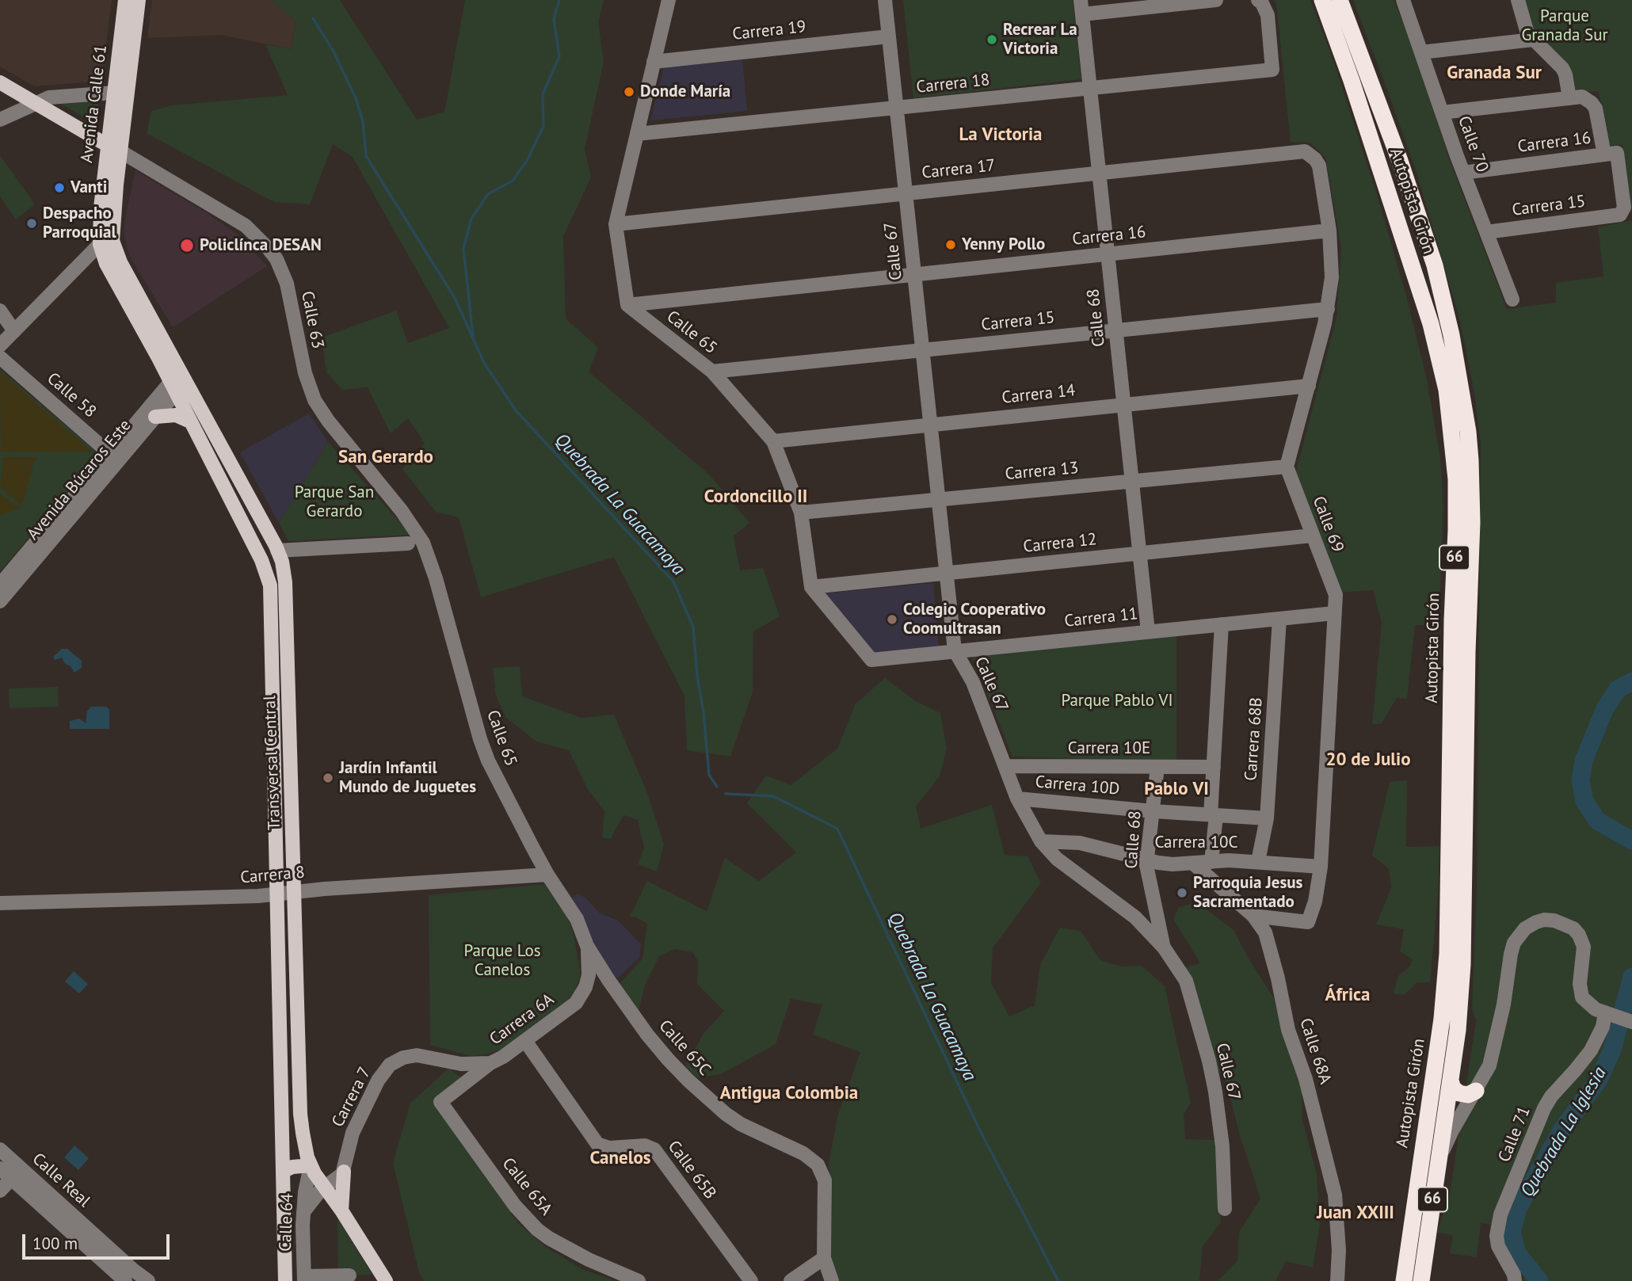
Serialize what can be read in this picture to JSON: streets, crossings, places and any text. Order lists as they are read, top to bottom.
{
  "streets": {
    "highway": ["Autopista Girón", "66"],
    "main road": ["Avenida Calle 61", "Transversal Central"],
    "street": [
      "Carrera 19",
      "Carrera 18",
      "Carrera 16",
      "Calle 70",
      "Carrera 17",
      "Carrera 15",
      "Calle 67",
      "Calle 68",
      "Calle 63",
      "Calle 65",
      "Carrera 14",
      "Calle 58",
      "Carrera 13",
      "Avenida Búcaros Este",
      "Calle 69",
      "Carrera 12",
      "Carrera 11",
      "Carrera 68B",
      "Carrera 10E",
      "Carrera 10D",
      "Carrera 10C",
      "Carrera 8",
      "Carrera 6A",
      "Calle 65C",
      "Calle 68A",
      "Carrera 7",
      "Calle 71",
      "Calle 65B",
      "Calle Real",
      "Calle 65A",
      "Calle 64"
    ]
  },
  "crossings": [
    ["Carrera 19", "Calle 67"],
    ["Carrera 18", "Calle 67"],
    ["Carrera 18", "Calle 68"],
    ["Avenida Calle 61", "Calle 63"],
    ["Avenida Calle 61", "Avenida Búcaros Este"],
    ["Avenida Calle 61", "Transversal Central"],
    ["Carrera 16", "Calle 70"],
    ["Carrera 16", "Carrera 17"],
    ["Carrera 16", "Carrera 15"],
    ["Carrera 16", "Calle 67"],
    ["Carrera 16", "Calle 68"],
    ["Carrera 16", "Calle 65"],
    ["Calle 70", "Carrera 15"],
    ["Carrera 17", "Calle 67"],
    ["Carrera 17", "Calle 68"],
    ["Carrera 15", "Calle 67"],
    ["Carrera 15", "Calle 68"],
    ["Carrera 15", "Calle 65"],
    ["Calle 67", "Calle 68"],
    ["Calle 67", "Carrera 14"],
    ["Calle 67", "Carrera 13"],
    ["Calle 67", "Carrera 12"],
    ["Calle 67", "Carrera 11"],
    ["Calle 67", "Carrera 10E"],
    ["Calle 67", "Carrera 10D"],
    ["Calle 67", "Carrera 10C"],
    ["Calle 68", "Carrera 14"],
    ["Calle 68", "Carrera 13"],
    ["Calle 68", "Carrera 12"],
    ["Calle 68", "Carrera 11"],
    ["Calle 68", "Carrera 10E"],
    ["Calle 68", "Carrera 10D"],
    ["Calle 68", "Carrera 10C"],
    ["Calle 63", "Calle 65"],
    ["Calle 65", "Carrera 14"],
    ["Calle 65", "Carrera 13"],
    ["Calle 65", "Carrera 12"],
    ["Calle 65", "Carrera 11"],
    ["Calle 65", "Carrera 8"],
    ["Calle 65", "Calle 65C"],
    ["Calle 58", "Avenida Búcaros Este"],
    ["Carrera 13", "Calle 69"],
    ["Avenida Búcaros Este", "Transversal Central"],
    ["Calle 69", "Carrera 12"],
    ["Calle 69", "Carrera 11"],
    ["Calle 69", "Carrera 10C"],
    ["Calle 69", "Calle 68A"],
    ["Carrera 12", "Carrera 11"],
    ["Carrera 11", "Carrera 68B"],
    ["Carrera 68B", "Carrera 10D"],
    ["Carrera 68B", "Carrera 10C"],
    ["Transversal Central", "Carrera 8"],
    ["Transversal Central", "Carrera 7"],
    ["Transversal Central", "Calle 64"],
    ["Carrera 10C", "Calle 68A"],
    ["Carrera 8", "Calle 65C"],
    ["Carrera 6A", "Calle 65C"],
    ["Carrera 6A", "Carrera 7"],
    ["Carrera 6A", "Calle 65B"],
    ["Carrera 6A", "Calle 65A"],
    ["Carrera 7", "Calle 64"]
  ],
  "districts": [
    "Granada Sur",
    "La Victoria",
    "San Gerardo",
    "Cordoncillo II",
    "20 de Julio",
    "Pablo VI",
    "África",
    "Antigua Colombia",
    "Canelos",
    "Juan XXIII"
  ],
  "water": ["Quebrada La Guacamaya", "Quebrada La Iglesia"],
  "parks": [
    "Parque Granada Sur",
    "Parque San Gerardo",
    "Parque Pablo VI",
    "Parque Los Canelos"
  ],
  "places": [
    "Recrear La Victoria",
    "Donde María",
    "Vanti",
    "Despacho Parroquial",
    "Yenny Pollo",
    "Policlínca DESAN",
    "Colegio Cooperativo Coomultrasan",
    "Jardín Infantil Mundo de Juguetes",
    "Parroquia Jesus Sacramentado"
  ],
  "scale_bar": "100 m"
}
